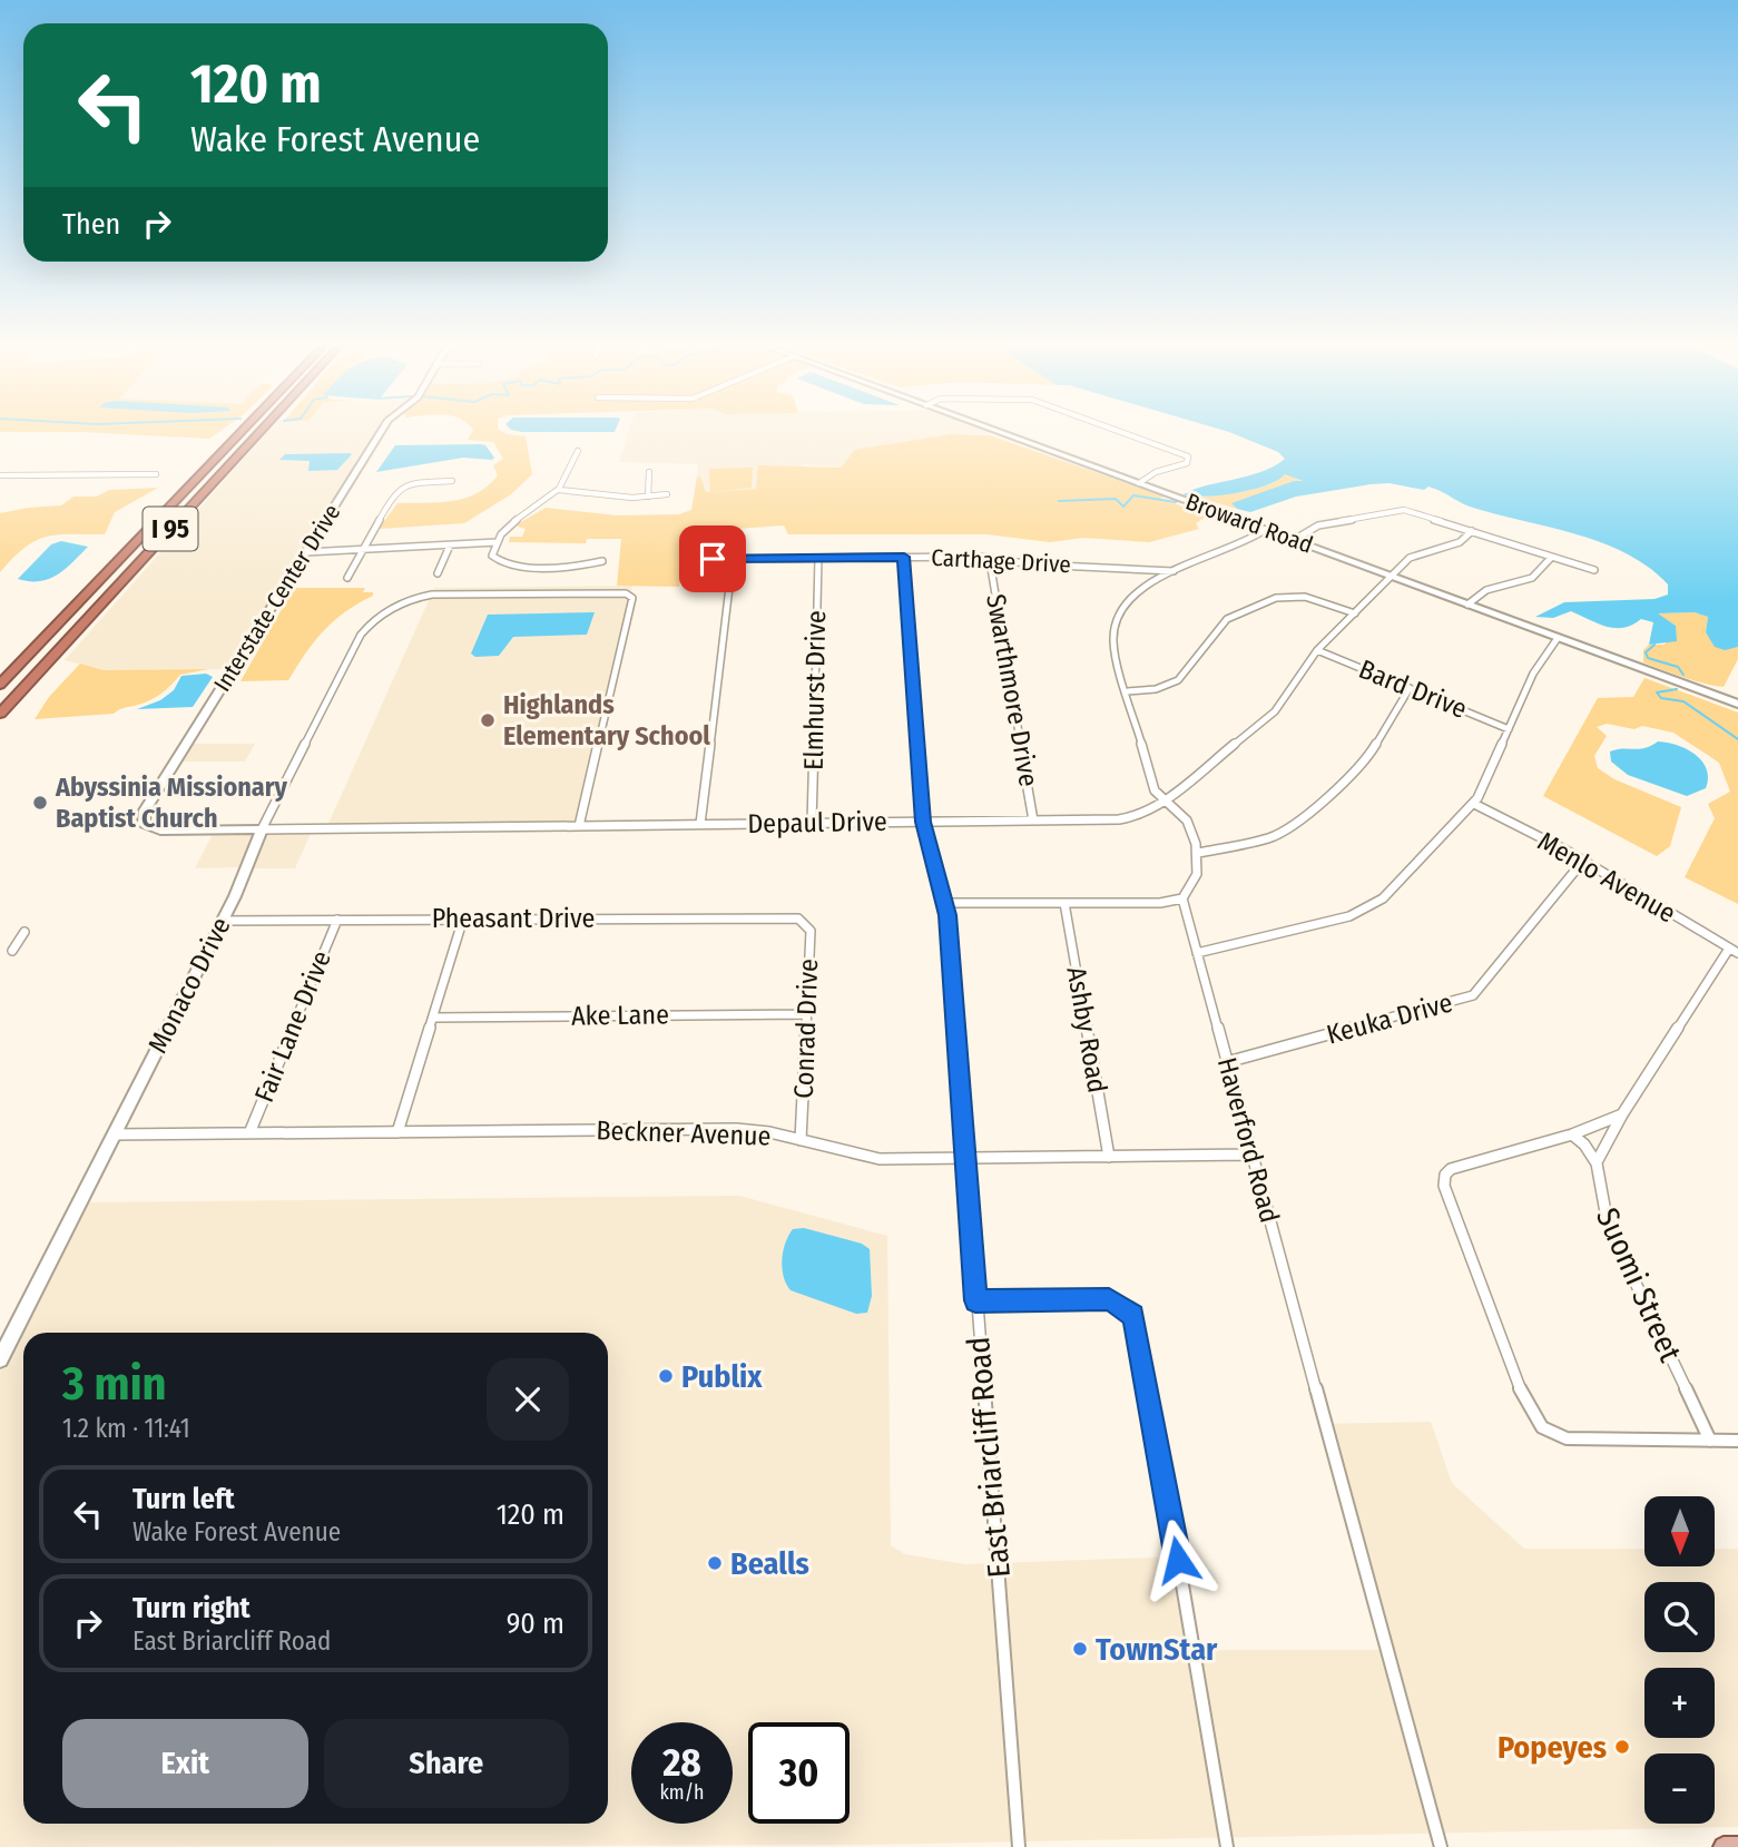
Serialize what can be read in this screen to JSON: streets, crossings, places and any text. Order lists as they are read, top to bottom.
{
  "streets": {
    "highway": ["I 95"],
    "street": [
      "Broward Road",
      "Carthage Drive",
      "Interstate Center Drive",
      "Bard Drive",
      "Elmhurst Drive",
      "Swarthmore Drive",
      "Depaul Drive",
      "Menlo Avenue",
      "Pheasant Drive",
      "Monaco Drive",
      "Ake Lane",
      "Keuka Drive",
      "Fair Lane Drive",
      "Conrad Drive",
      "Ashby Road",
      "Beckner Avenue",
      "Haverford Road",
      "Suomi Street",
      "East Briarcliff Road"
    ]
  },
  "crossings": [
    ["Broward Road", "Depaul Drive"],
    ["Carthage Drive", "Elmhurst Drive"],
    ["Carthage Drive", "Swarthmore Drive"],
    ["Carthage Drive", "East Briarcliff Road"],
    ["Interstate Center Drive", "Depaul Drive"],
    ["Bard Drive", "Depaul Drive"],
    ["Elmhurst Drive", "Depaul Drive"],
    ["Swarthmore Drive", "Depaul Drive"],
    ["Depaul Drive", "Monaco Drive"],
    ["Depaul Drive", "East Briarcliff Road"],
    ["Menlo Avenue", "Keuka Drive"],
    ["Pheasant Drive", "Monaco Drive"],
    ["Pheasant Drive", "Fair Lane Drive"],
    ["Pheasant Drive", "Conrad Drive"],
    ["Monaco Drive", "Beckner Avenue"],
    ["Ake Lane", "Conrad Drive"],
    ["Keuka Drive", "Haverford Road"],
    ["Fair Lane Drive", "Beckner Avenue"],
    ["Conrad Drive", "Beckner Avenue"],
    ["Ashby Road", "Beckner Avenue"],
    ["Beckner Avenue", "Haverford Road"],
    ["Beckner Avenue", "East Briarcliff Road"]
  ],
  "places": [
    "Highlands Elementary School",
    "Abyssinia Missionary Baptist Church",
    "Publix",
    "Bealls",
    "TownStar",
    "Popeyes"
  ],
  "north": "bottom",
  "page": {
    "turn": ["120 m", "Wake Forest Avenue"],
    "then": "Then",
    "heading": ["3 min", "1.2 km · 11:41"],
    "list": [
      {
        "name": "Turn left",
        "note": "Wake Forest Avenue",
        "value": "120 m"
      },
      {
        "name": "Turn right",
        "note": "East Briarcliff Road",
        "value": "90 m"
      }
    ],
    "map_buttons": ["+", "−"],
    "buttons": ["Exit", "Share"],
    "speed": "28 km/h",
    "limit": "30"
  }
}
